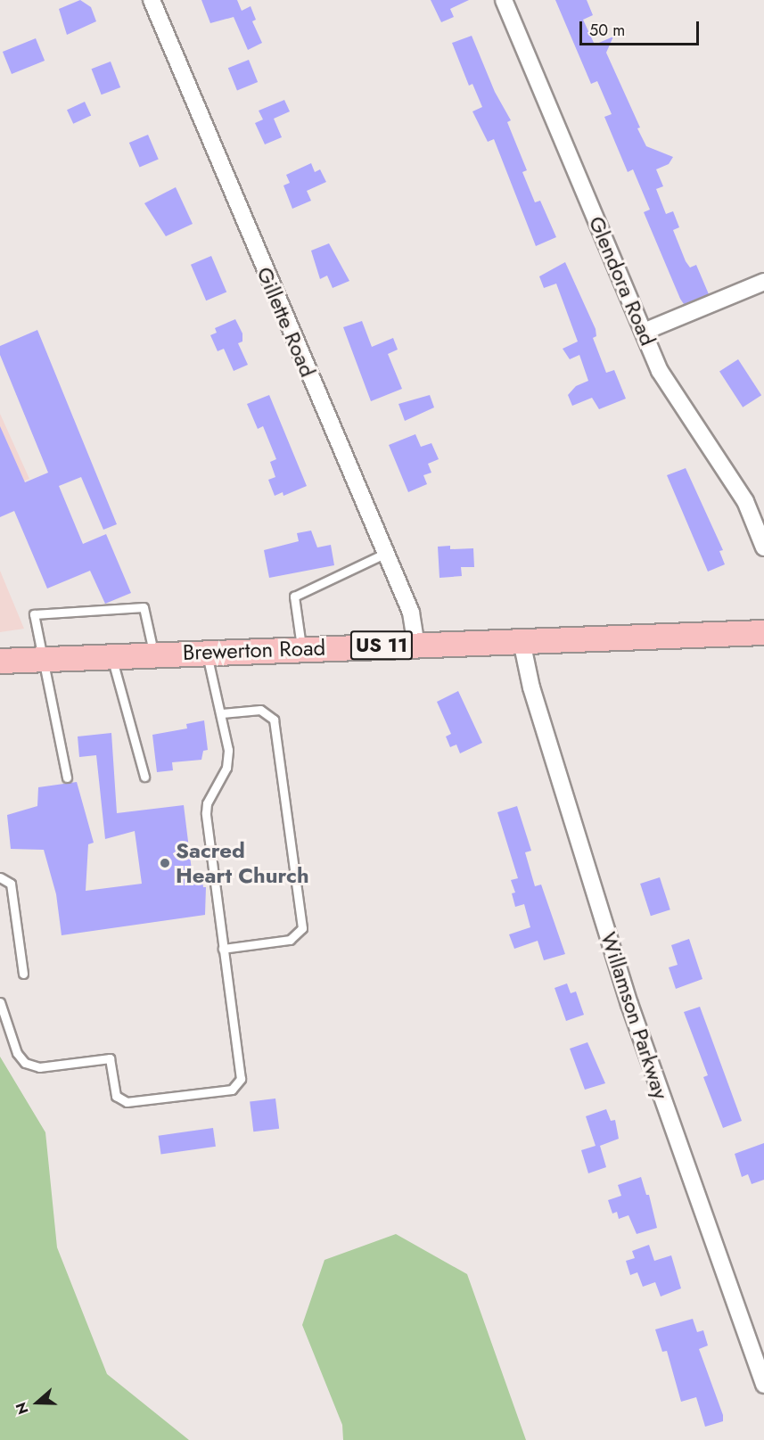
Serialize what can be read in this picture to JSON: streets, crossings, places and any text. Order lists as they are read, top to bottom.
{
  "streets": {
    "main road": ["US 11", "Brewerton Road"],
    "street": ["Glendora Road", "Gillette Road", "Willamson Parkway"]
  },
  "crossings": [
    ["Gillette Road", "Brewerton Road"],
    ["Brewerton Road", "Willamson Parkway"]
  ],
  "places": ["Sacred Heart Church"],
  "scale_bar": "50 m",
  "north": "left"
}
